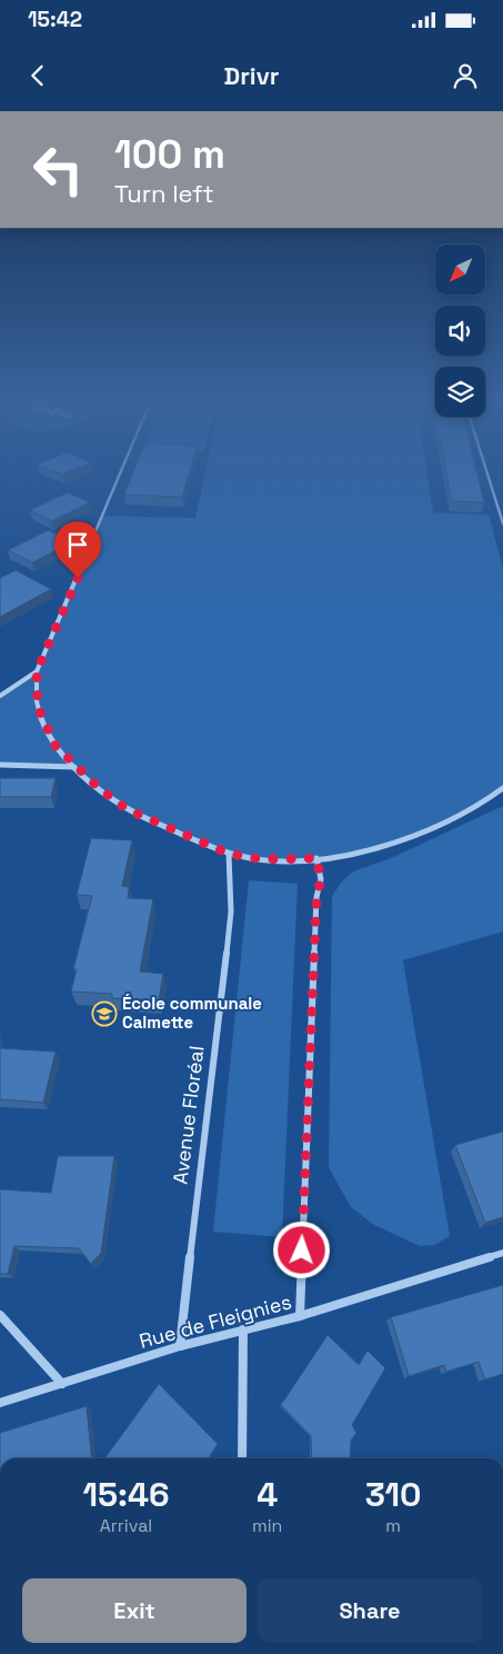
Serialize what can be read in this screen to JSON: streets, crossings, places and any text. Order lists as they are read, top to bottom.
{
  "streets": {
    "street": ["Avenue Floréal", "Rue de Fleignies"]
  },
  "crossings": [
    ["Avenue Floréal", "Rue de Fleignies"]
  ],
  "places": {
    "school or university": ["École communale Calmette"]
  },
  "north": "bottom left",
  "page": {
    "status": "15:42",
    "header": "Drivr",
    "turn": ["100 m", "Turn left"],
    "eta": [
      "15:46",
      "Arrival",
      "4",
      "min",
      "310",
      "m"
    ],
    "buttons": ["Exit", "Share"]
  }
}
